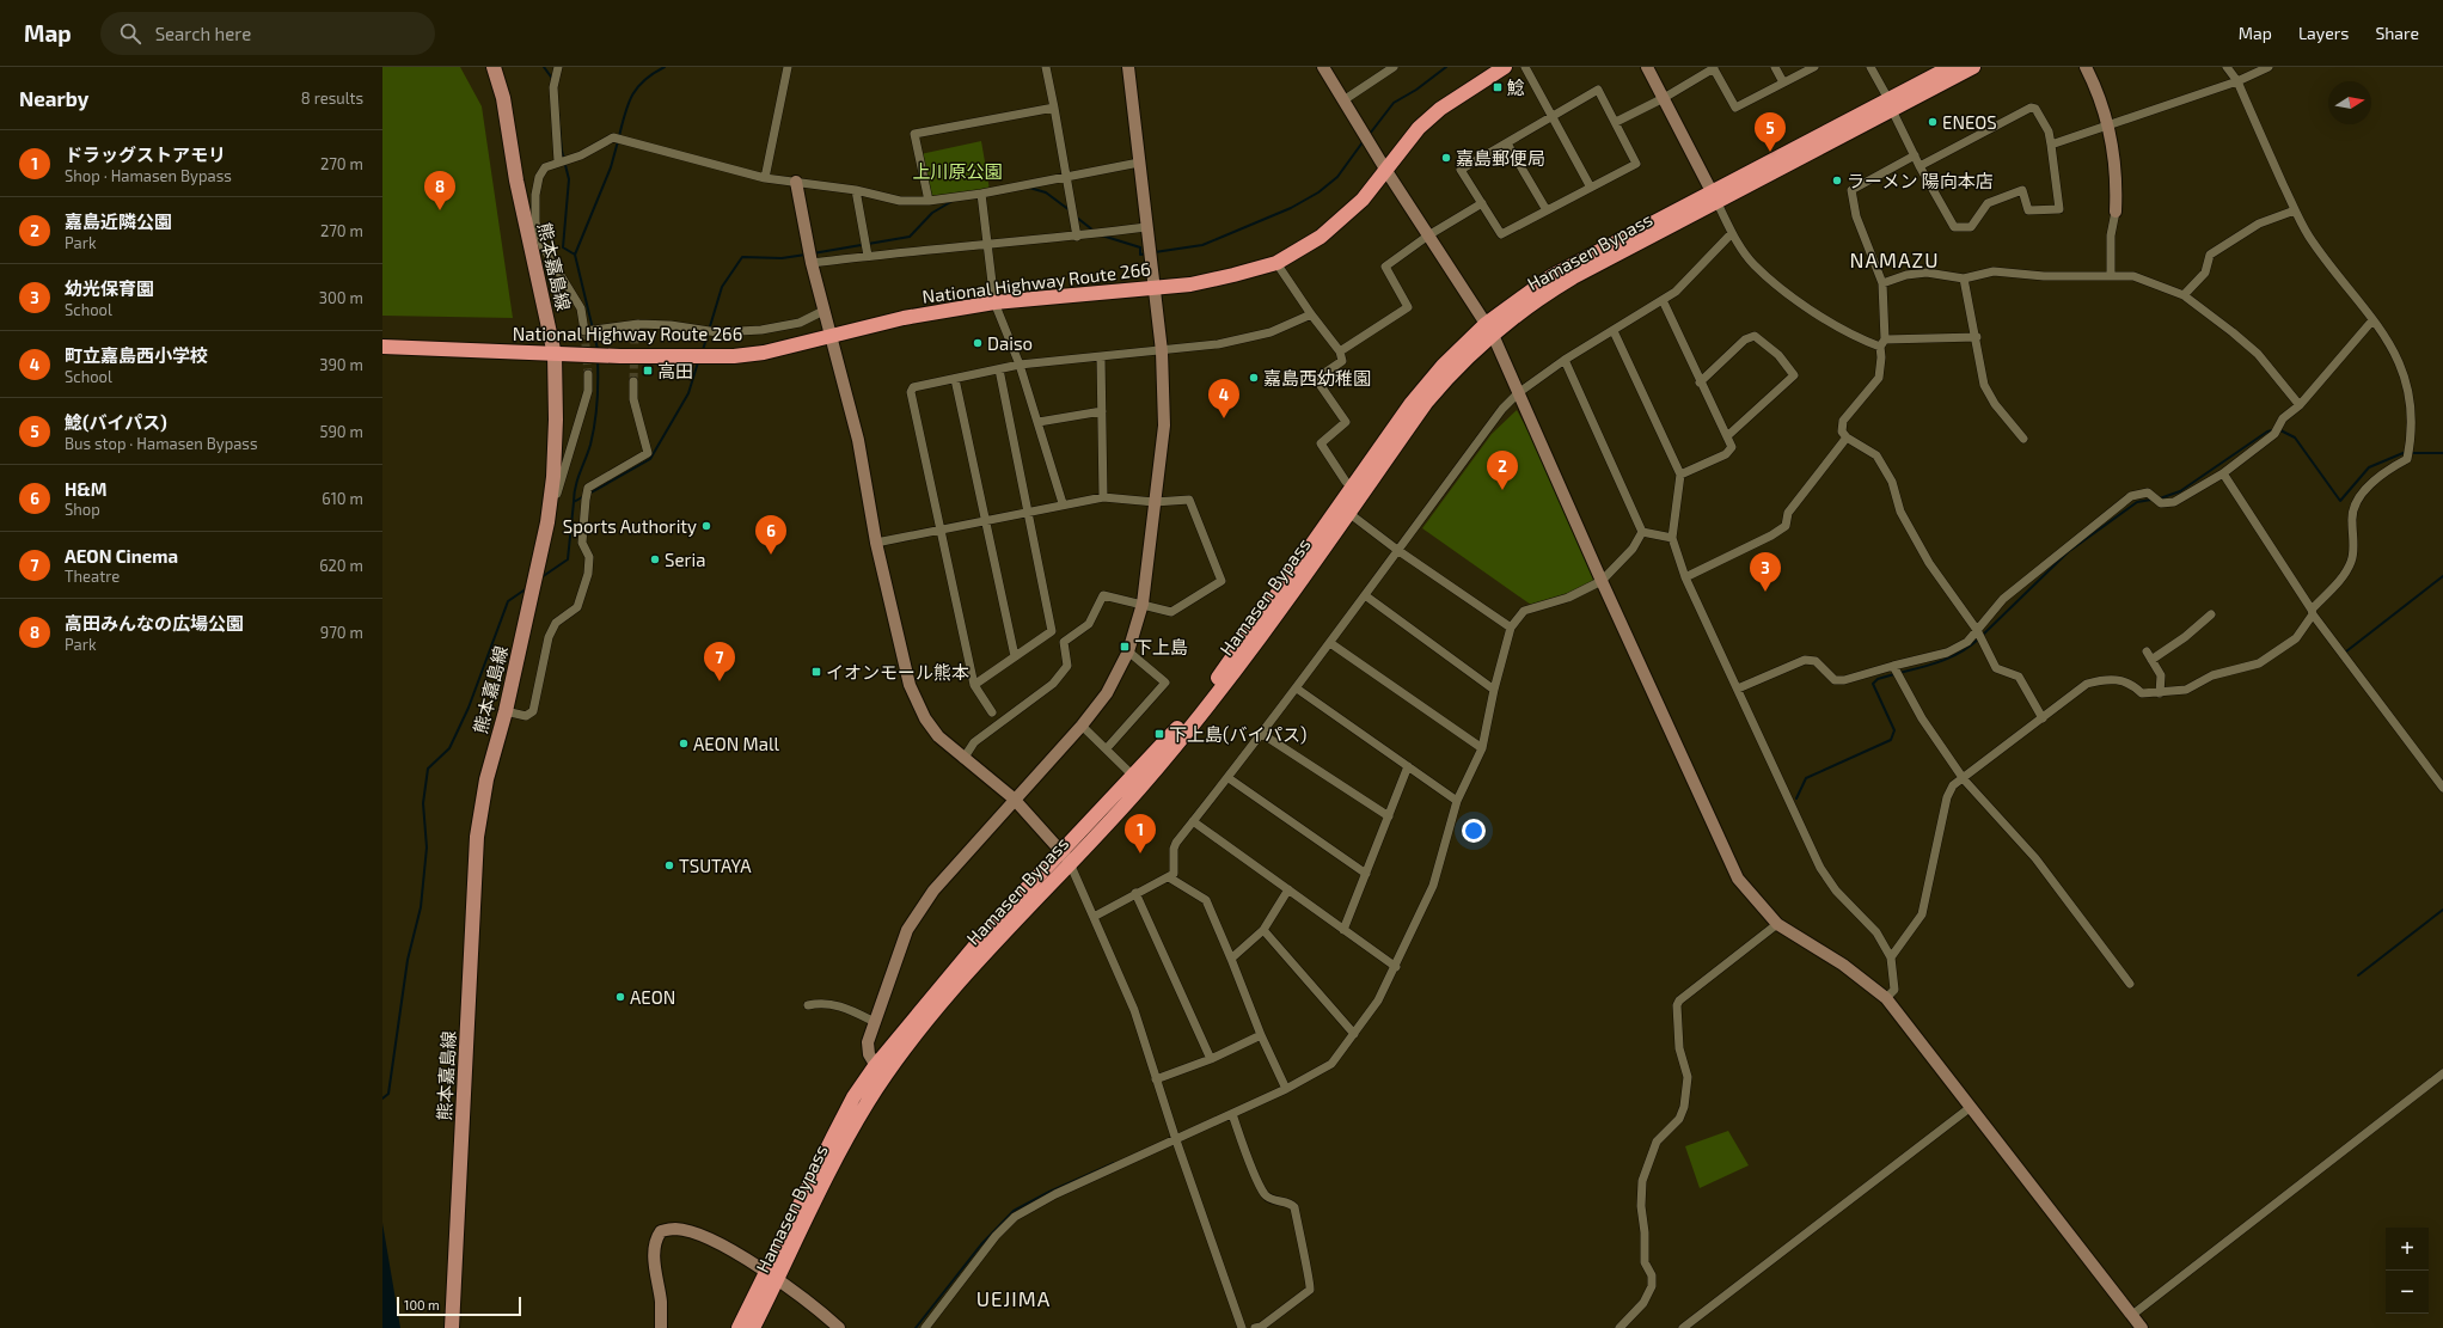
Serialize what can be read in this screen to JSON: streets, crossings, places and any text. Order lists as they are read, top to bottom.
{
  "streets": {
    "highway": ["Hamasen Bypass", "National Highway Route 266"],
    "main road": ["熊本嘉島線"]
  },
  "crossings": [
    ["熊本嘉島線", "National Highway Route 266"]
  ],
  "districts": ["NAMAZU", "UEJIMA"],
  "parks": ["上川原公園"],
  "places": {
    "transit": [
      "鯰",
      "高田",
      "下上島",
      "イオンモール熊本",
      "下上島(バイパス)"
    ],
    "other": [
      "ENEOS",
      "嘉島郵便局",
      "ラーメン 陽向本店",
      "Daiso",
      "嘉島西幼稚園",
      "Sports Authority",
      "Seria",
      "AEON Mall",
      "TSUTAYA",
      "AEON"
    ]
  },
  "scale_bar": "100 m",
  "north": "right",
  "page": {
    "header": "Map",
    "search": "Search here",
    "nav": ["Map", "Layers", "Share"],
    "heading": ["Nearby", "8 results"],
    "pins": [
      "5",
      "8",
      "4",
      "2",
      "6",
      "3",
      "7",
      "1"
    ],
    "list": [
      {
        "mark": "1",
        "name": "ドラッグストアモリ",
        "note": "Shop · Hamasen Bypass",
        "value": "270 m"
      },
      {
        "mark": "2",
        "name": "嘉島近隣公園",
        "note": "Park",
        "value": "270 m"
      },
      {
        "mark": "3",
        "name": "幼光保育園",
        "note": "School",
        "value": "300 m"
      },
      {
        "mark": "4",
        "name": "町立嘉島西小学校",
        "note": "School",
        "value": "390 m"
      },
      {
        "mark": "5",
        "name": "鯰(バイパス)",
        "note": "Bus stop · Hamasen Bypass",
        "value": "590 m"
      },
      {
        "mark": "6",
        "name": "H&M",
        "note": "Shop",
        "value": "610 m"
      },
      {
        "mark": "7",
        "name": "AEON Cinema",
        "note": "Theatre",
        "value": "620 m"
      },
      {
        "mark": "8",
        "name": "高田みんなの広場公園",
        "note": "Park",
        "value": "970 m"
      }
    ],
    "map_buttons": ["+", "−"],
    "scale": "100 m"
  }
}
